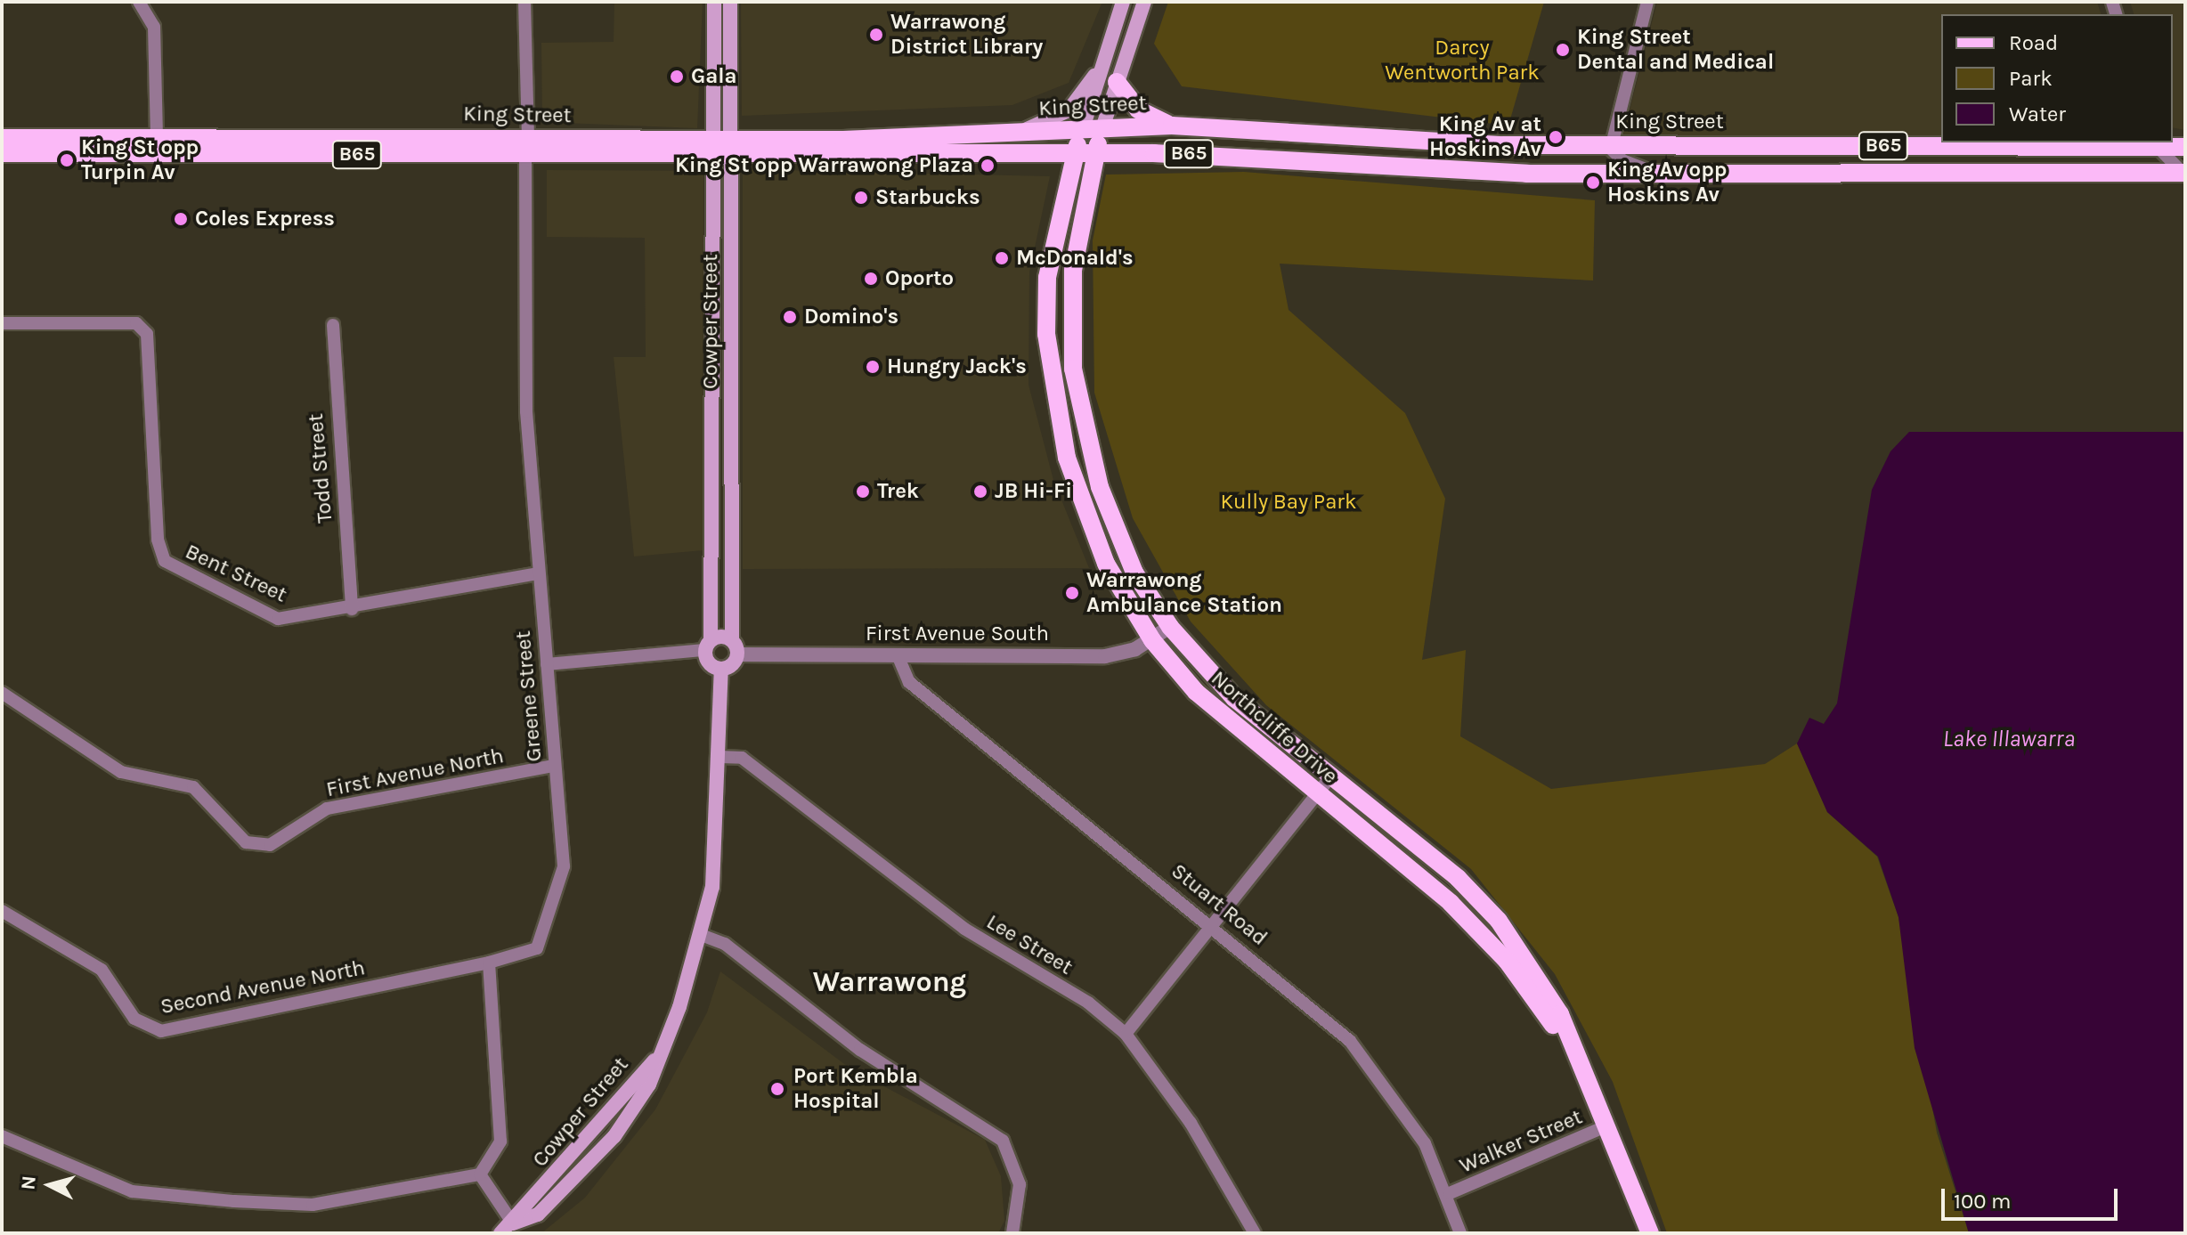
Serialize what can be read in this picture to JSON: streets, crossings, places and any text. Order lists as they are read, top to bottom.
{
  "streets": {
    "main road": [
      "King Street",
      "B65",
      "Cowper Street",
      "Northcliffe Drive"
    ],
    "street": [
      "Todd Street",
      "Bent Street",
      "First Avenue South",
      "Greene Street",
      "First Avenue North",
      "Stuart Road",
      "Lee Street",
      "Second Avenue North",
      "Walker Street"
    ]
  },
  "crossings": [
    ["King Street", "Cowper Street"],
    ["King Street", "Greene Street"],
    ["King Street", "Northcliffe Drive"],
    ["Cowper Street", "First Avenue South"],
    ["Cowper Street", "Lee Street"],
    ["Todd Street", "Bent Street"],
    ["Bent Street", "Greene Street"],
    ["First Avenue South", "Northcliffe Drive"],
    ["First Avenue South", "Stuart Road"],
    ["Greene Street", "First Avenue North"],
    ["Greene Street", "Second Avenue North"],
    ["Northcliffe Drive", "Walker Street"],
    ["Stuart Road", "Walker Street"]
  ],
  "districts": ["Warrawong"],
  "water": ["Lake Illawarra"],
  "parks": ["Darcy Wentworth Park", "Kully Bay Park"],
  "places": [
    "Warrawong District Library",
    "King Street Dental and Medical",
    "Gala",
    "King Av at Hoskins Av",
    "King St opp Turpin Av",
    "King St opp Warrawong Plaza",
    "King Av opp Hoskins Av",
    "Starbucks",
    "Coles Express",
    "McDonald's",
    "Oporto",
    "Domino's",
    "Hungry Jack's",
    "Trek",
    "JB Hi-Fi",
    "Warrawong Ambulance Station",
    "Port Kembla Hospital"
  ],
  "legend": ["Road", "Park", "Water"],
  "scale_bar": "100 m",
  "north": "left"
}
